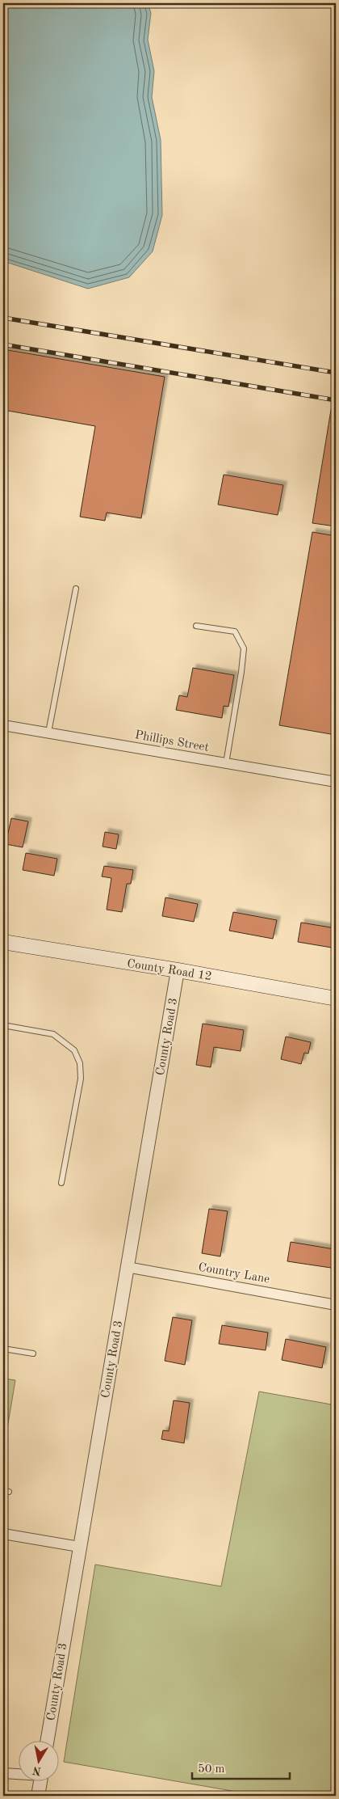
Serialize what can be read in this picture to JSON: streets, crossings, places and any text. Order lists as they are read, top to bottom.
{
  "streets": {
    "main road": ["County Road 12"],
    "street": ["Phillips Street", "County Road 3", "Country Lane"]
  },
  "crossings": [
    ["County Road 12", "County Road 3"],
    ["County Road 3", "Country Lane"]
  ],
  "scale_bar": "50 m",
  "north": "bottom"
}
